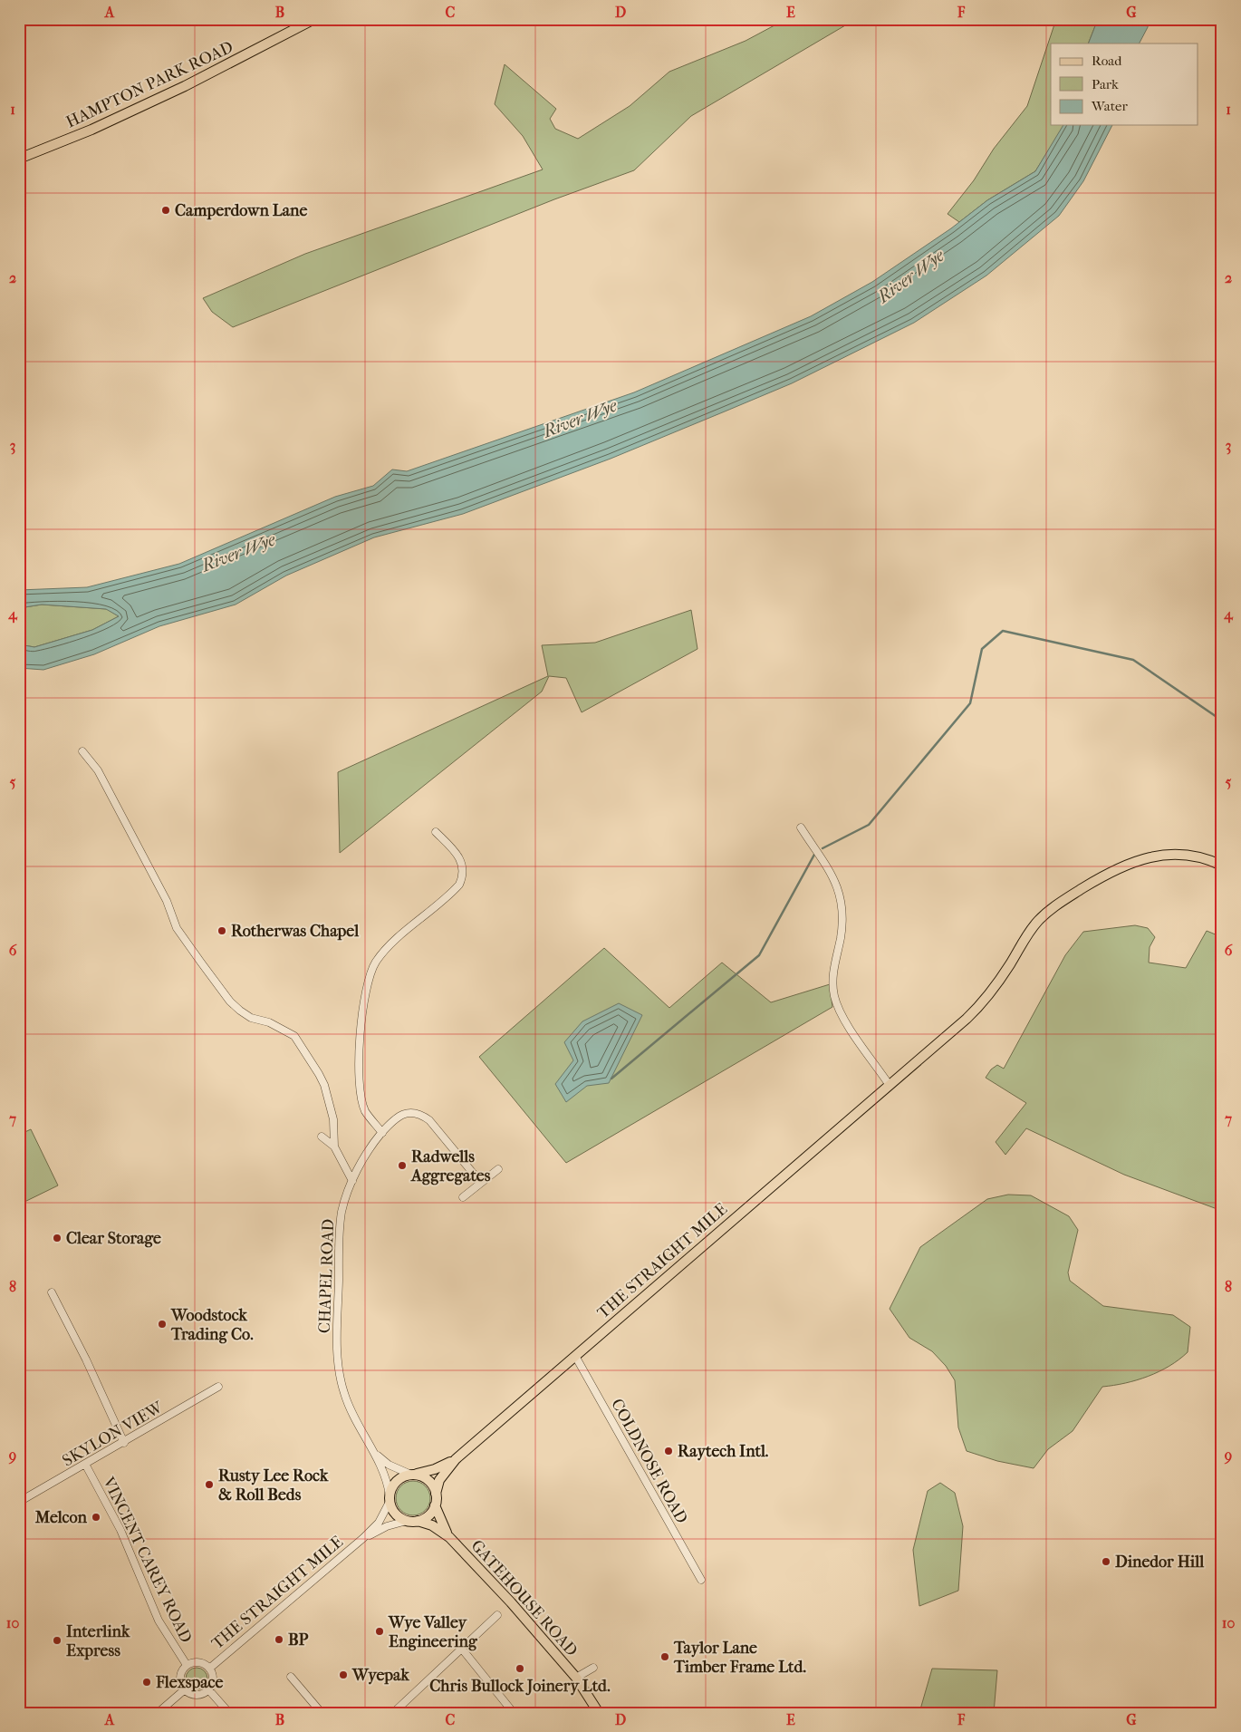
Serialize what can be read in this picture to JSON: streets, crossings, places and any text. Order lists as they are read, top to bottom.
{
  "streets": {
    "main road": ["HAMPTON PARK ROAD", "THE STRAIGHT MILE", "GATEHOUSE ROAD"],
    "street": [
      "CHAPEL ROAD",
      "SKYLON VIEW",
      "COLDNOSE ROAD",
      "VINCENT CAREY ROAD"
    ]
  },
  "crossings": [
    ["THE STRAIGHT MILE", "CHAPEL ROAD"],
    ["THE STRAIGHT MILE", "COLDNOSE ROAD"],
    ["THE STRAIGHT MILE", "VINCENT CAREY ROAD"],
    ["THE STRAIGHT MILE", "GATEHOUSE ROAD"],
    ["CHAPEL ROAD", "GATEHOUSE ROAD"],
    ["SKYLON VIEW", "VINCENT CAREY ROAD"]
  ],
  "water": ["River Wye"],
  "places": [
    "Camperdown Lane",
    "Rotherwas Chapel",
    "Radwells Aggregates",
    "Clear Storage",
    "Woodstock Trading Co.",
    "Raytech Intl.",
    "Rusty Lee Rock & Roll Beds",
    "Melcon",
    "Dinedor Hill",
    "Wye Valley Engineering",
    "BP",
    "Interlink Express",
    "Taylor Lane Timber Frame Ltd.",
    "Chris Bullock Joinery Ltd.",
    "Wyepak",
    "Flexspace"
  ],
  "legend": ["Road", "Park", "Water"],
  "grid": {
    "columns": [
      "A",
      "B",
      "C",
      "D",
      "E",
      "F",
      "G"
    ],
    "rows": [
      "1",
      "2",
      "3",
      "4",
      "5",
      "6",
      "7",
      "8",
      "9",
      "10"
    ]
  }
}
